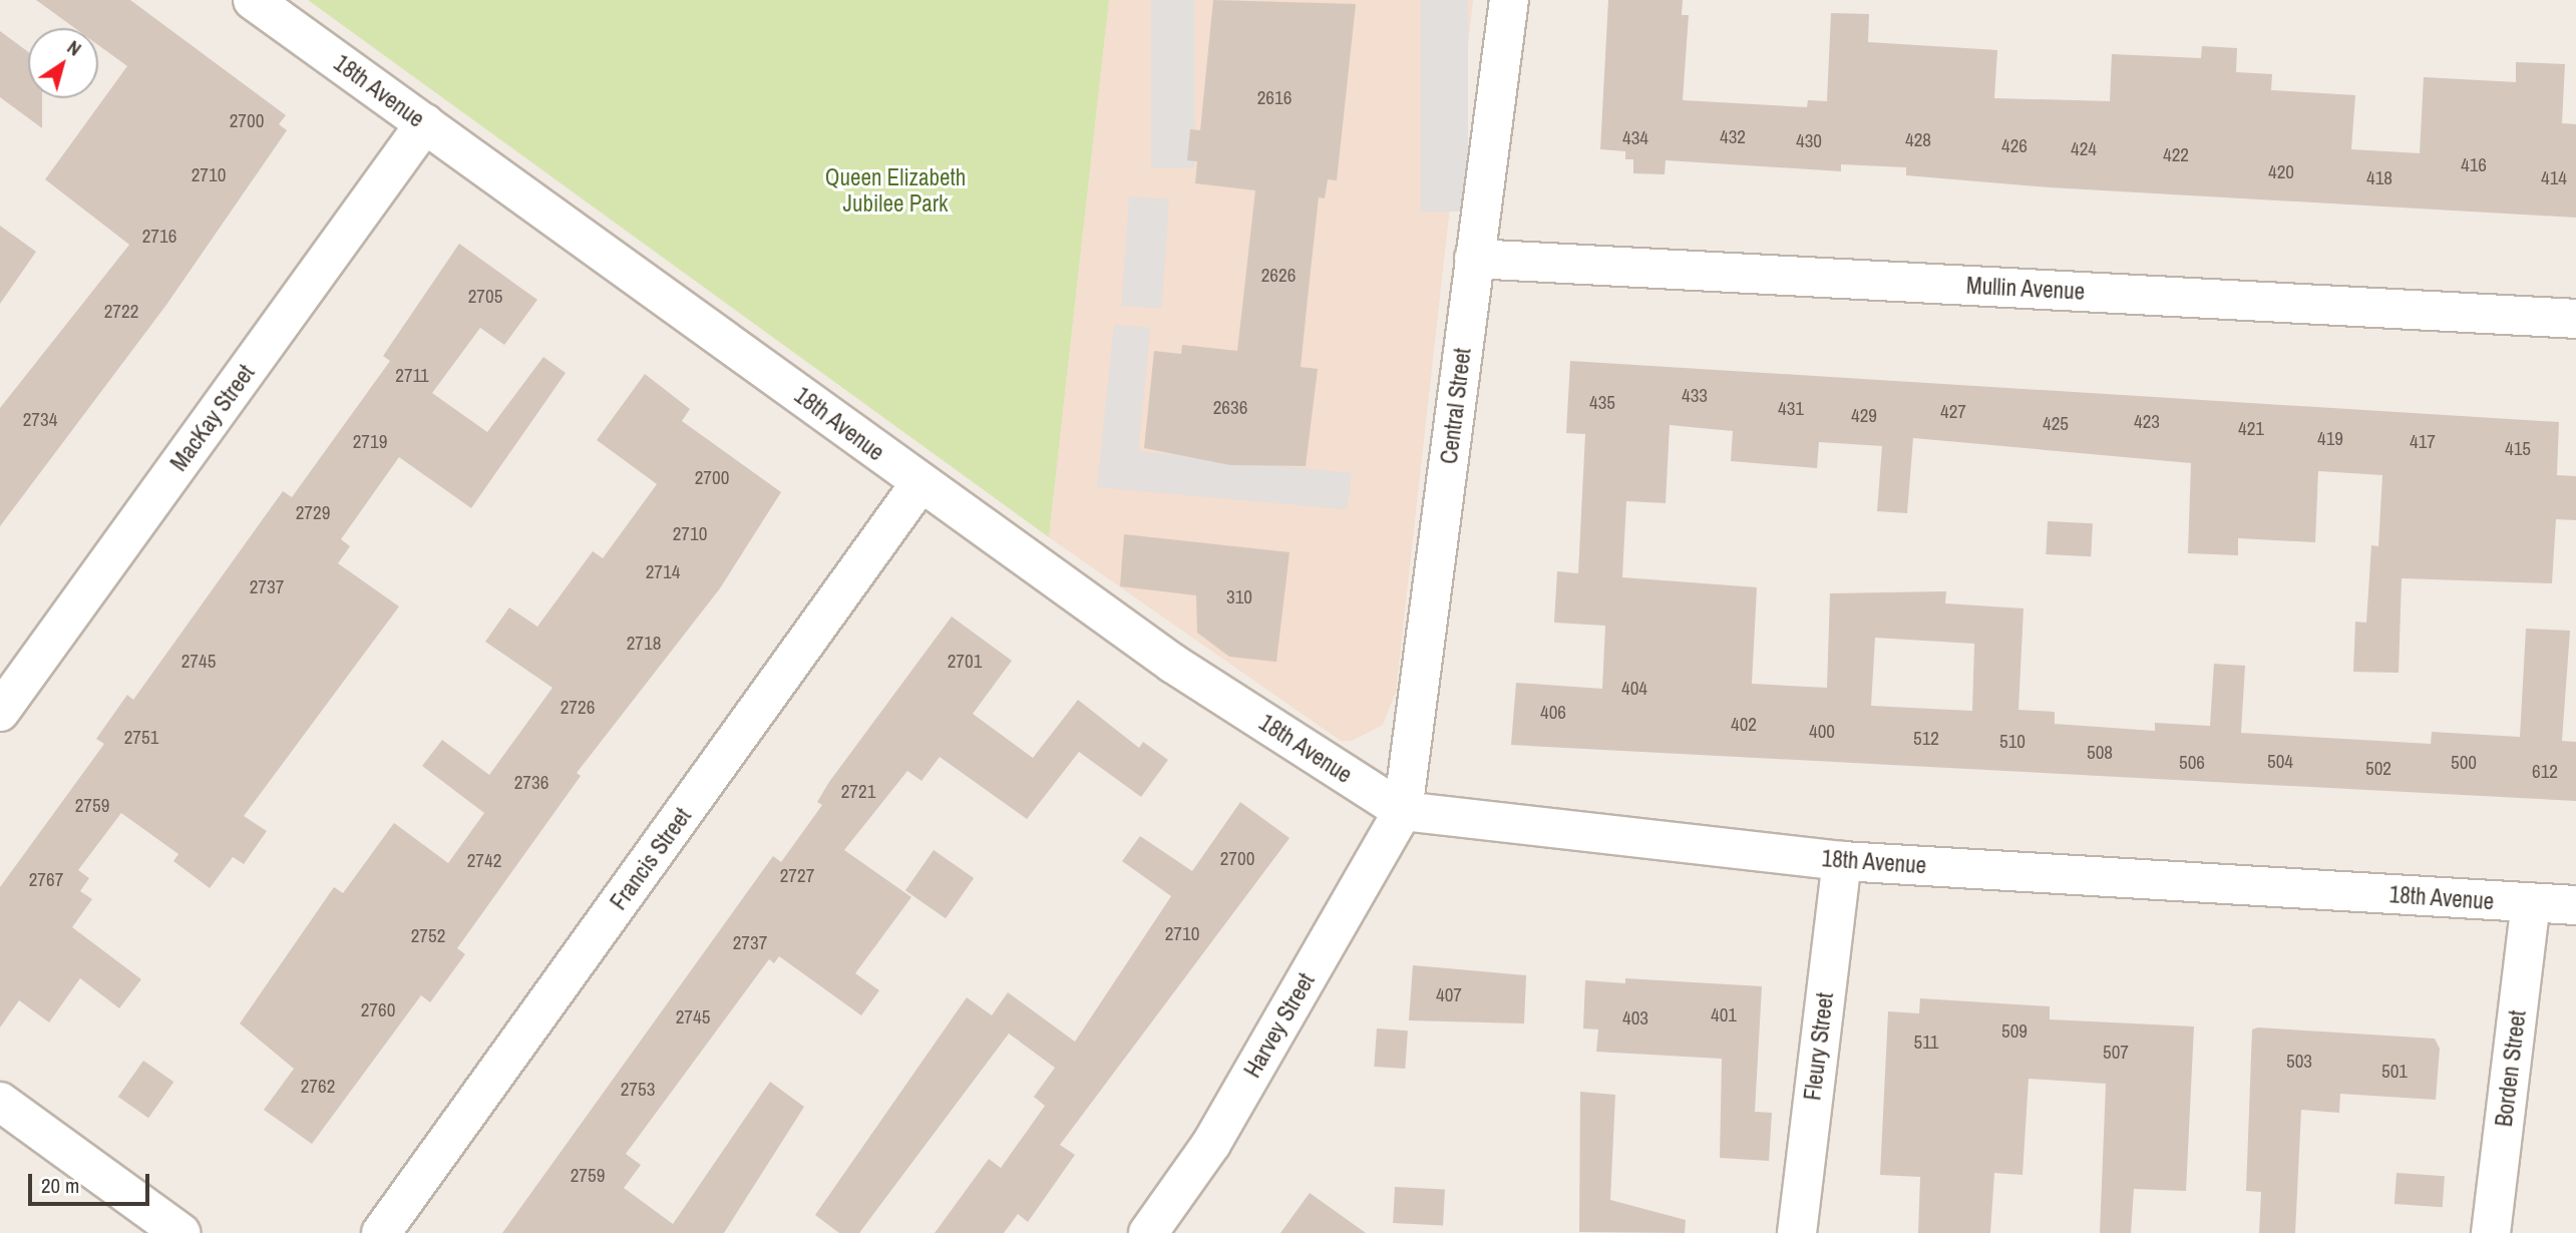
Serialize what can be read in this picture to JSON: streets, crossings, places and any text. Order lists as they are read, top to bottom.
{
  "streets": {
    "street": [
      "18th Avenue",
      "Mullin Avenue",
      "Central Street",
      "MacKay Street",
      "Francis Street",
      "Harvey Street",
      "Fleury Street",
      "Borden Street"
    ]
  },
  "crossings": [
    ["18th Avenue", "Central Street"],
    ["18th Avenue", "MacKay Street"],
    ["18th Avenue", "Francis Street"],
    ["18th Avenue", "Harvey Street"],
    ["18th Avenue", "Fleury Street"],
    ["18th Avenue", "Borden Street"],
    ["Mullin Avenue", "Central Street"],
    ["Central Street", "Harvey Street"]
  ],
  "parks": ["Queen Elizabeth Jubilee Park"],
  "house_numbers": [
    "2616",
    "2700",
    "432",
    "434",
    "428",
    "430",
    "426",
    "424",
    "422",
    "416",
    "420",
    "2710",
    "418",
    "414",
    "2716",
    "2626",
    "2705",
    "2722",
    "2711",
    "433",
    "435",
    "2636",
    "431",
    "427",
    "429",
    "2734",
    "423",
    "425",
    "421",
    "419",
    "2719",
    "417",
    "415",
    "2700",
    "2729",
    "2710",
    "2714",
    "2737",
    "310",
    "2718",
    "2745",
    "2701",
    "404",
    "2726",
    "406",
    "402",
    "400",
    "2751",
    "512",
    "510",
    "508",
    "504",
    "506",
    "500",
    "502",
    "612",
    "2736",
    "2721",
    "2759",
    "2700",
    "2742",
    "2727",
    "2767",
    "2710",
    "2752",
    "2737",
    "407",
    "2760",
    "401",
    "2745",
    "403",
    "509",
    "511",
    "507",
    "503",
    "501",
    "2762",
    "2753",
    "2759"
  ],
  "scale_bar": "20 m",
  "north": "top right"
}
